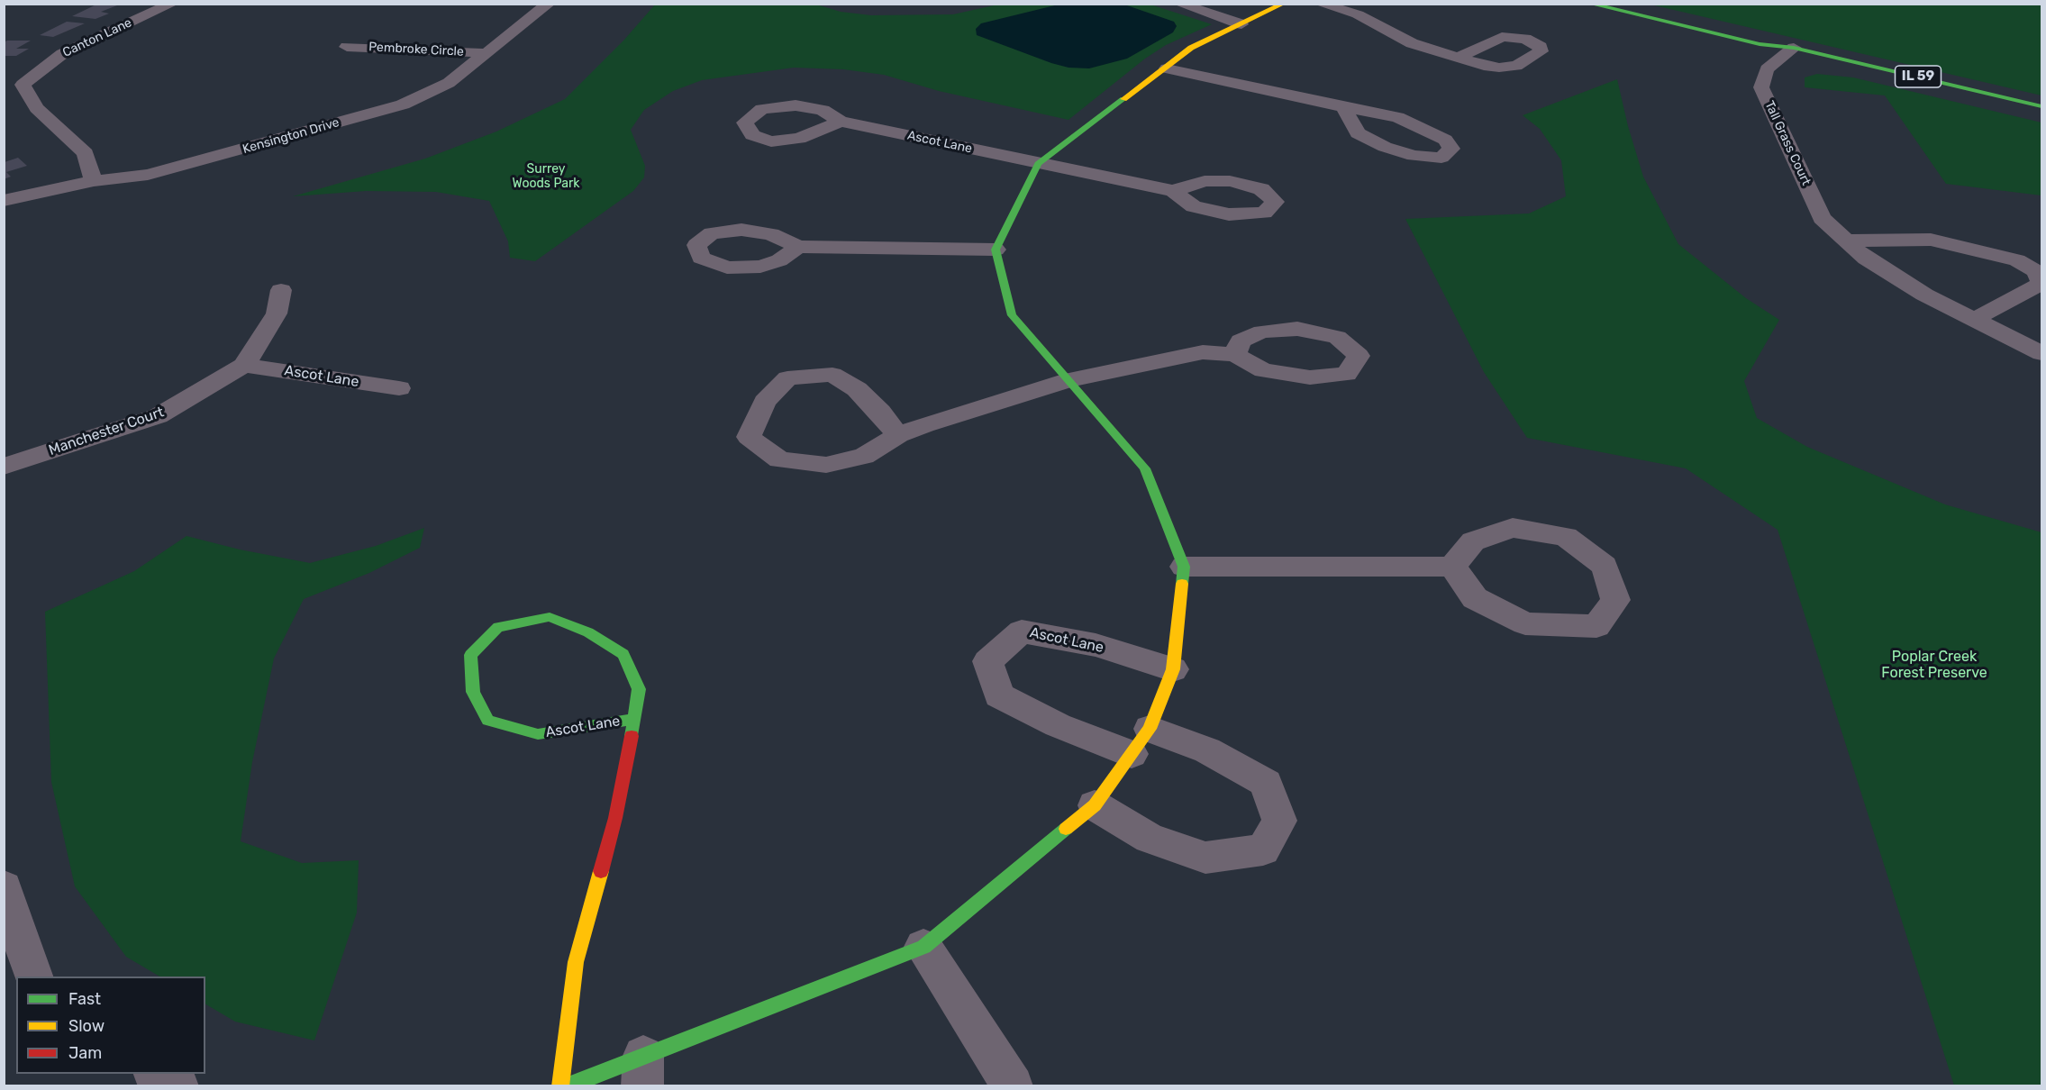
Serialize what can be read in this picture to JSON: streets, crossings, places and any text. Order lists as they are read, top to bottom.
{
  "streets": {
    "street": [
      "Canton Lane",
      "Pembroke Circle",
      "IL 59",
      "Kensington Drive",
      "Ascot Lane",
      "Tall Grass Court",
      "Manchester Court"
    ]
  },
  "crossings": [
    ["Canton Lane", "Kensington Drive"],
    ["Pembroke Circle", "Kensington Drive"],
    ["IL 59", "Tall Grass Court"],
    ["Ascot Lane", "Manchester Court"]
  ],
  "parks": ["Surrey Woods Park", "Poplar Creek Forest Preserve"],
  "legend": ["Fast", "Slow", "Jam"]
}
